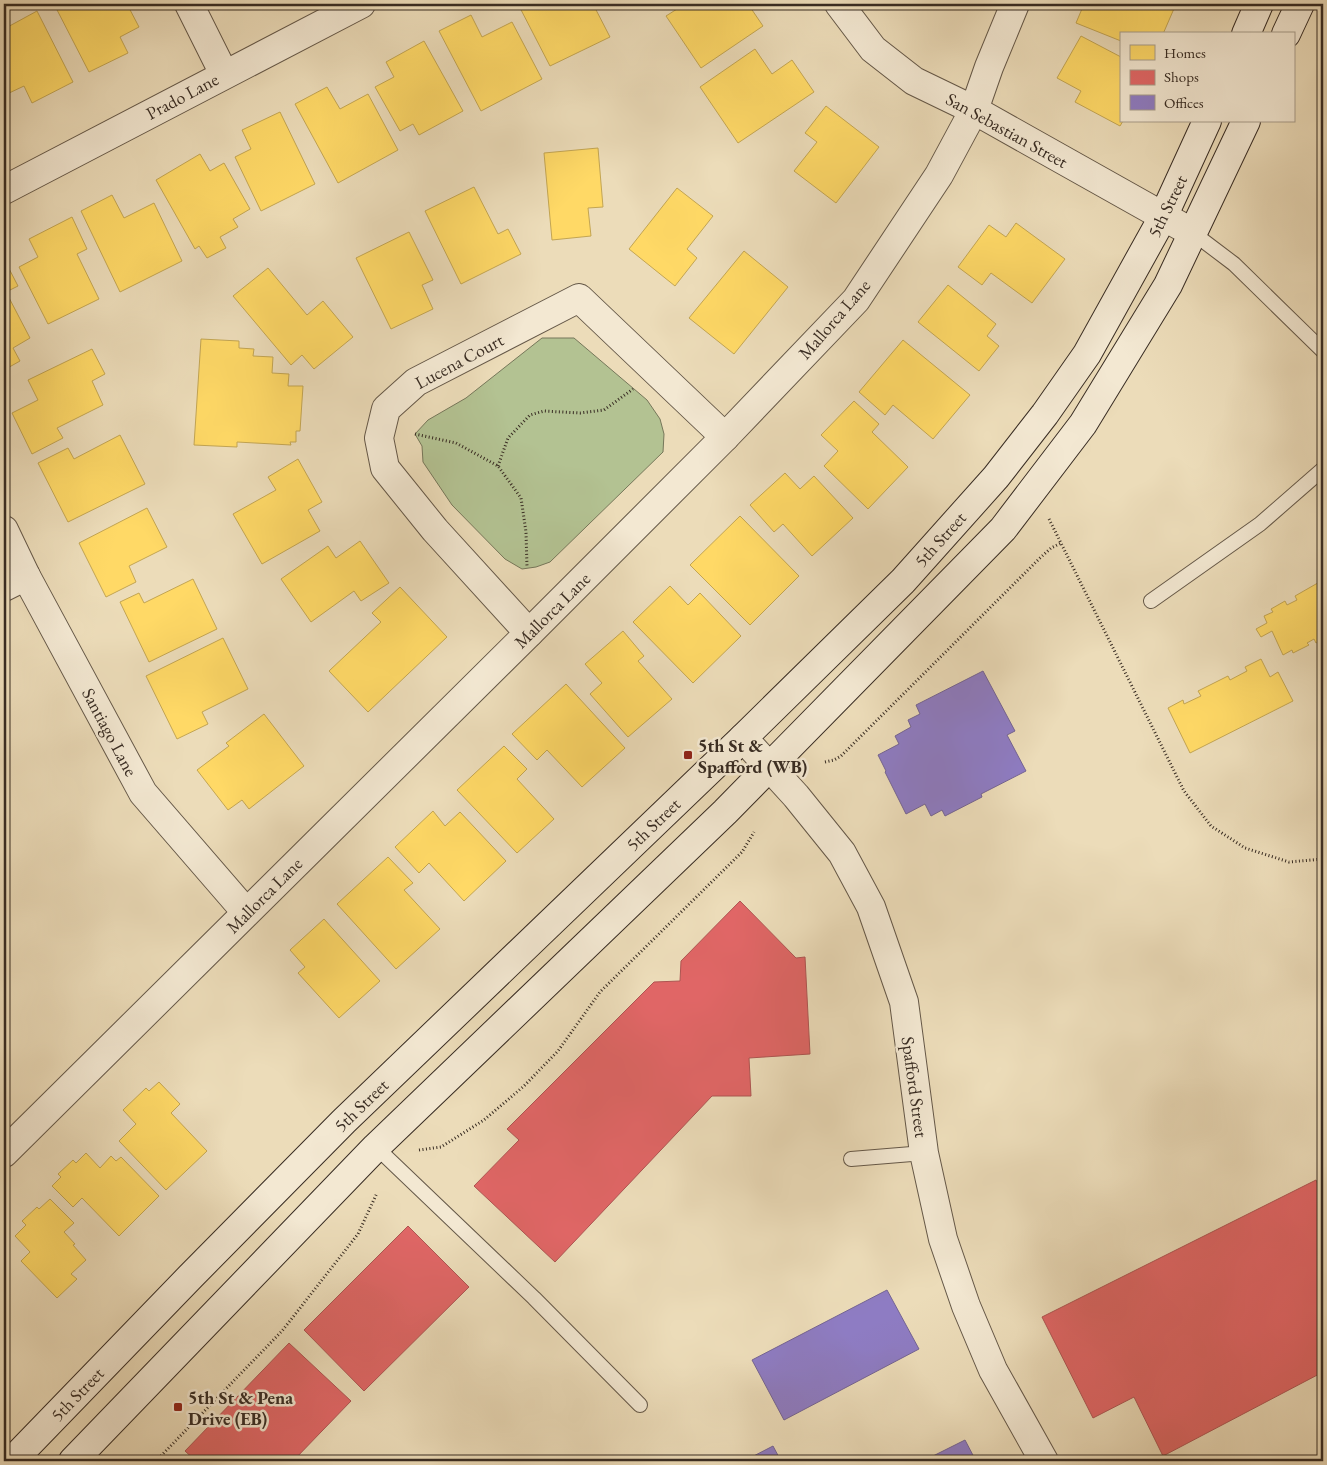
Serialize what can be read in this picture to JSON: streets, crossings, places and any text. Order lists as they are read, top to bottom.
{
  "streets": {
    "street": [
      "Prado Lane",
      "San Sebastian Street",
      "5th Street",
      "Mallorca Lane",
      "Lucena Court",
      "Santiago Lane",
      "Spafford Street"
    ]
  },
  "crossings": [
    ["San Sebastian Street", "5th Street"],
    ["San Sebastian Street", "Mallorca Lane"],
    ["5th Street", "Spafford Street"],
    ["Mallorca Lane", "Lucena Court"],
    ["Mallorca Lane", "Santiago Lane"]
  ],
  "places": {
    "transit": ["5th St & Spafford (WB)", "5th St & Pena Drive (EB)"]
  },
  "legend": ["Homes", "Shops", "Offices"]
}
